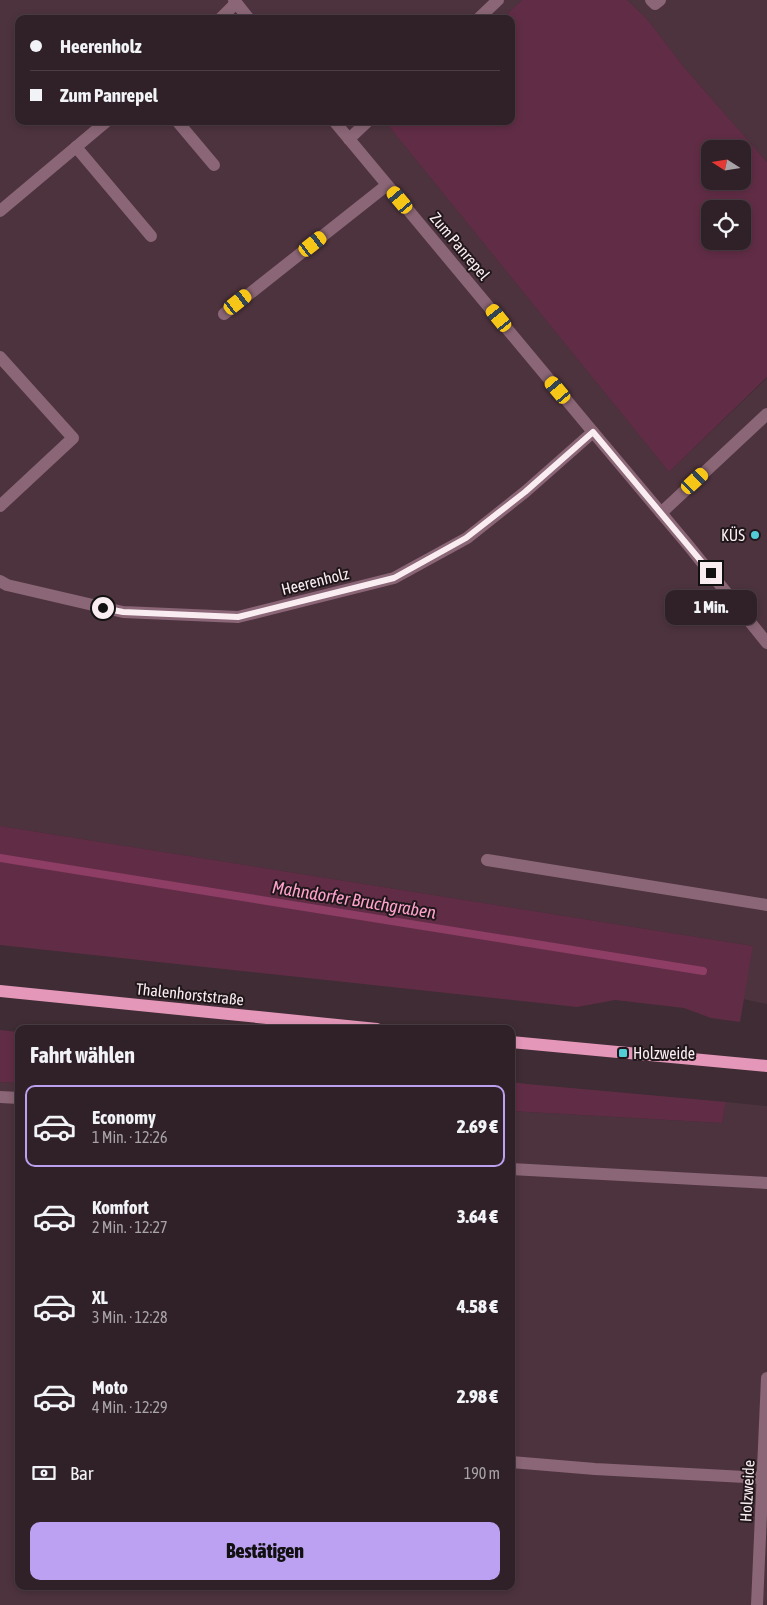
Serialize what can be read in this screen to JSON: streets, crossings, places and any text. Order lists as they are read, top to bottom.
{
  "streets": {
    "main road": ["Thalenhorststraße"],
    "street": ["Zum Panrepel", "Heerenholz", "Holzweide"]
  },
  "crossings": [
    ["Zum Panrepel", "Heerenholz"]
  ],
  "water": ["Mahndorfer Bruchgraben"],
  "places": {
    "other": ["KÜS"],
    "transit": ["Holzweide"]
  },
  "north": "left",
  "page": {
    "banner": ["Heerenholz", "Zum Panrepel"],
    "bubble": "1 Min.",
    "heading": "Fahrt wählen",
    "list": [
      {
        "name": "Economy",
        "note": "1 Min. · 12:26",
        "value": "2.69 €"
      },
      {
        "name": "Komfort",
        "note": "2 Min. · 12:27",
        "value": "3.64 €"
      },
      {
        "name": "XL",
        "note": "3 Min. · 12:28",
        "value": "4.58 €"
      },
      {
        "name": "Moto",
        "note": "4 Min. · 12:29",
        "value": "2.98 €"
      }
    ],
    "pay": ["Bar", "190 m"],
    "buttons": "Bestätigen"
  }
}
